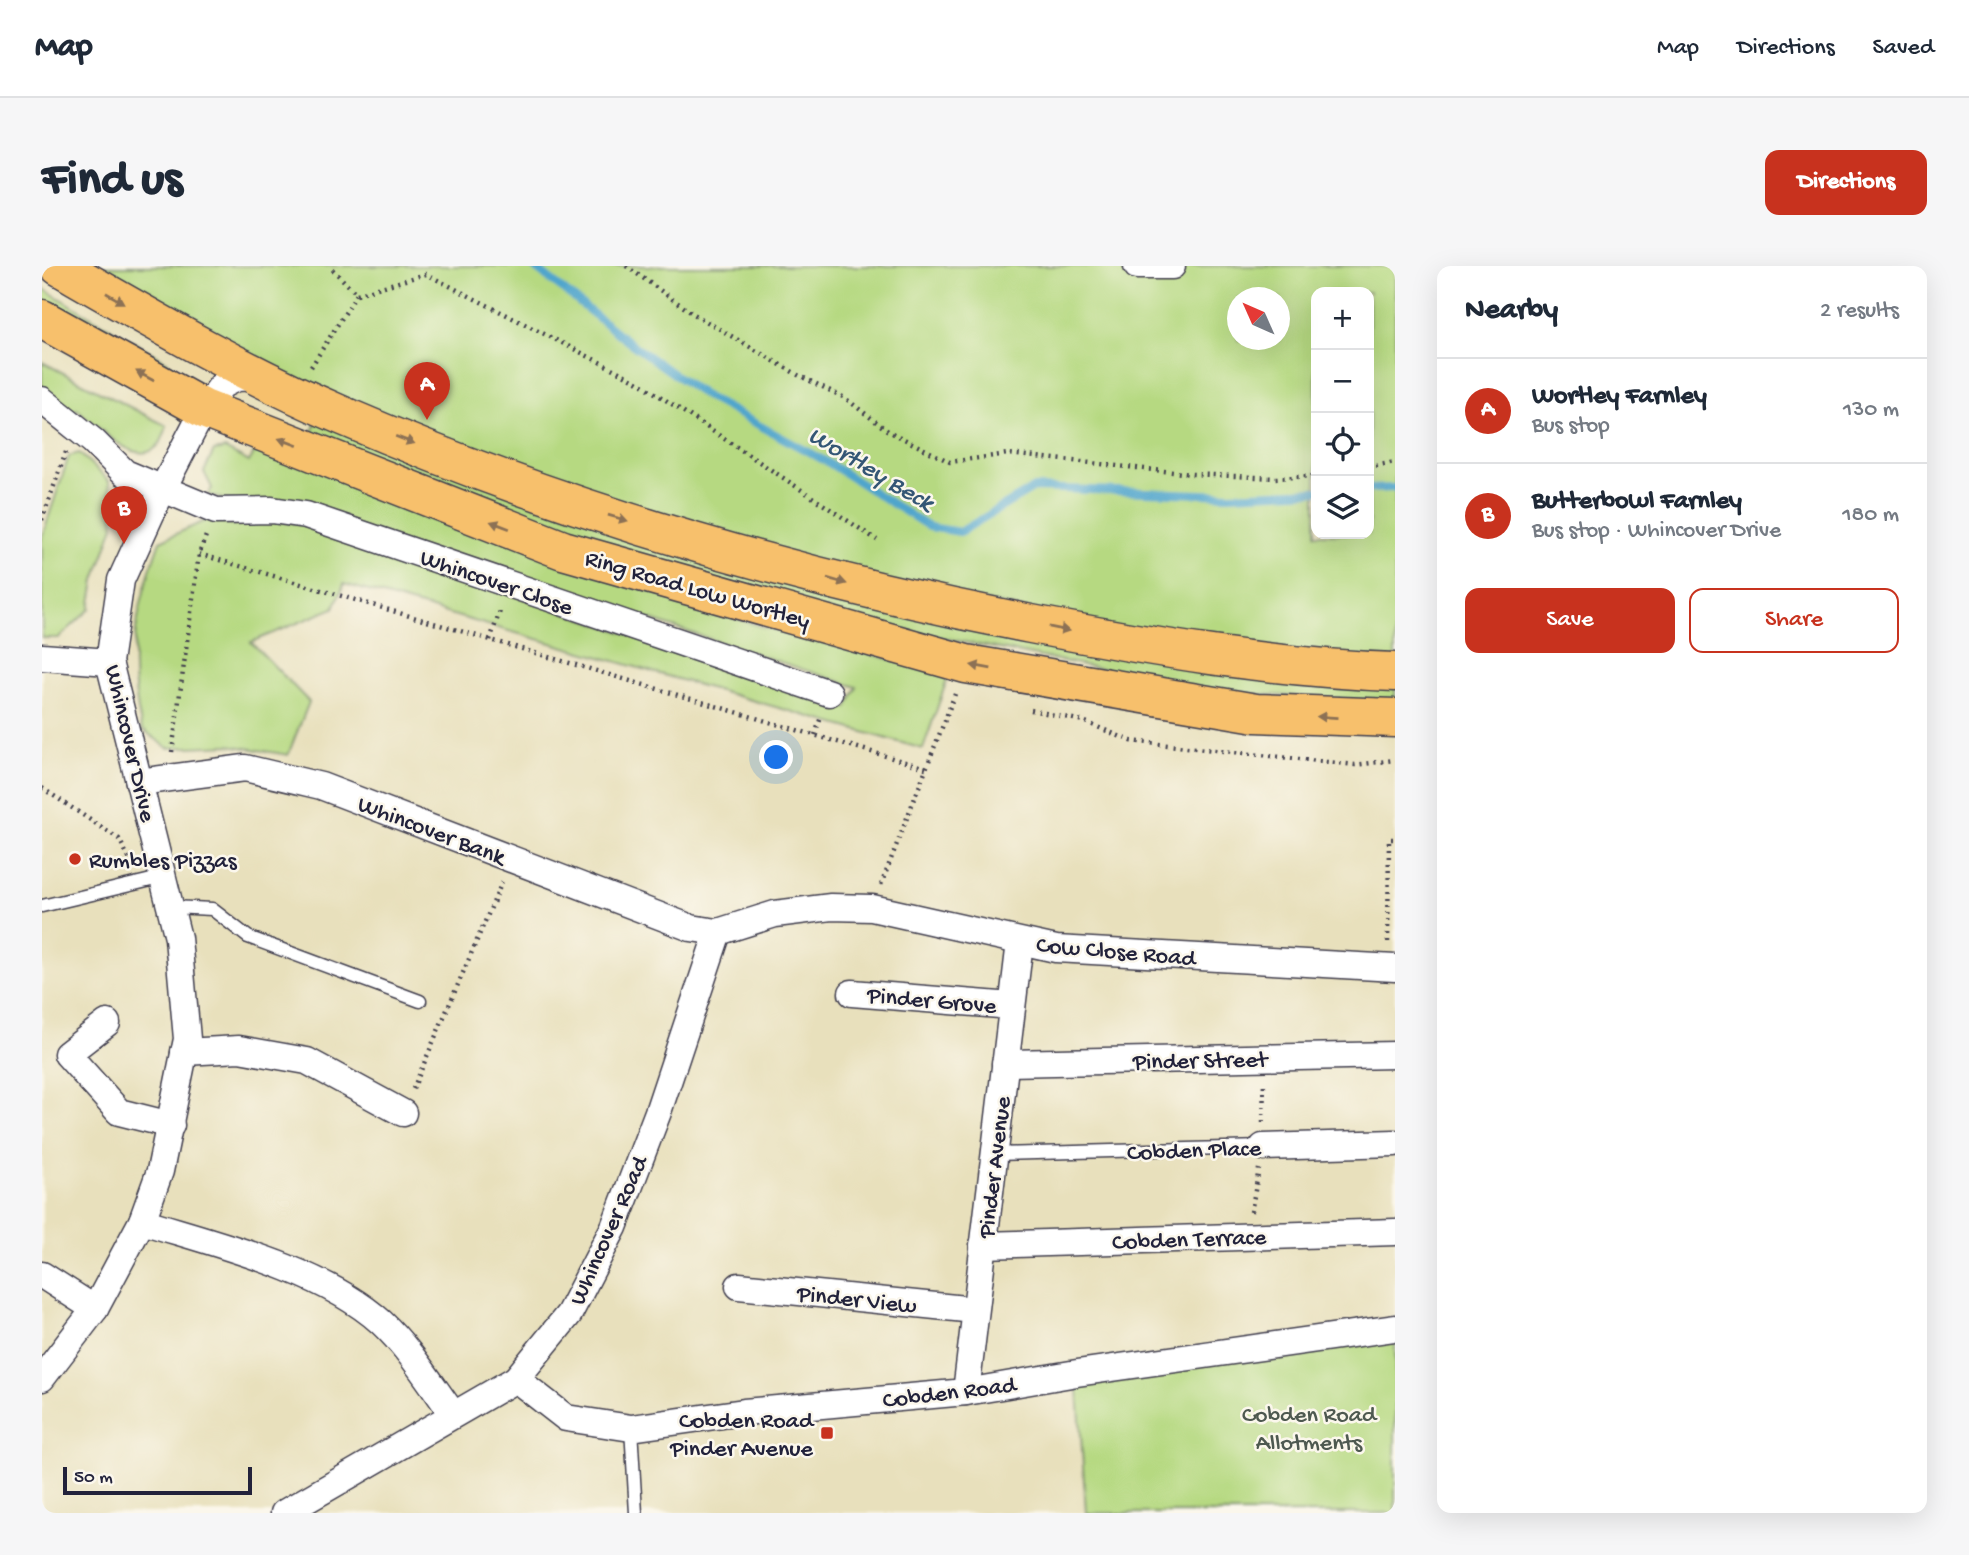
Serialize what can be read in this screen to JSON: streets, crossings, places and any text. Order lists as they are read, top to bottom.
{
  "streets": {
    "highway": ["Ring Road Low Wortley"],
    "street": [
      "Whincover Close",
      "Whincover Drive",
      "Whincover Bank",
      "Cow Close Road",
      "Pinder Grove",
      "Pinder Street",
      "Cobden Place",
      "Pinder Avenue",
      "Whincover Road",
      "Cobden Terrace",
      "Pinder View",
      "Cobden Road"
    ]
  },
  "crossings": [
    ["Whincover Close", "Whincover Drive"],
    ["Ring Road Low Wortley", "Whincover Drive"],
    ["Whincover Drive", "Whincover Bank"],
    ["Whincover Bank", "Cow Close Road"],
    ["Whincover Bank", "Whincover Road"],
    ["Cow Close Road", "Pinder Avenue"],
    ["Cow Close Road", "Whincover Road"],
    ["Pinder Grove", "Pinder Avenue"],
    ["Pinder Street", "Pinder Avenue"],
    ["Cobden Place", "Pinder Avenue"],
    ["Pinder Avenue", "Cobden Terrace"],
    ["Pinder Avenue", "Pinder View"],
    ["Pinder Avenue", "Cobden Road"],
    ["Whincover Road", "Cobden Road"]
  ],
  "water": ["Wortley Beck"],
  "parks": ["Cobden Road Allotments"],
  "places": {
    "other": ["Rumbles Pizzas"],
    "transit": ["Cobden Road Pinder Avenue"]
  },
  "scale_bar": "50 m",
  "north": "top left",
  "page": {
    "header": "Map",
    "nav": ["Map", "Directions", "Saved"],
    "buttons": [
      "Directions",
      ["Save", "Share"]
    ],
    "title": "Find us",
    "heading": ["Nearby", "2 results"],
    "map_buttons": ["+", "−"],
    "list": [
      {
        "mark": "A",
        "name": "Wortley Farnley",
        "note": "Bus stop",
        "value": "130 m"
      },
      {
        "mark": "B",
        "name": "Butterbowl Farnley",
        "note": "Bus stop · Whincover Drive",
        "value": "180 m"
      }
    ],
    "pins": ["A", "B"],
    "scale": "50 m"
  }
}
